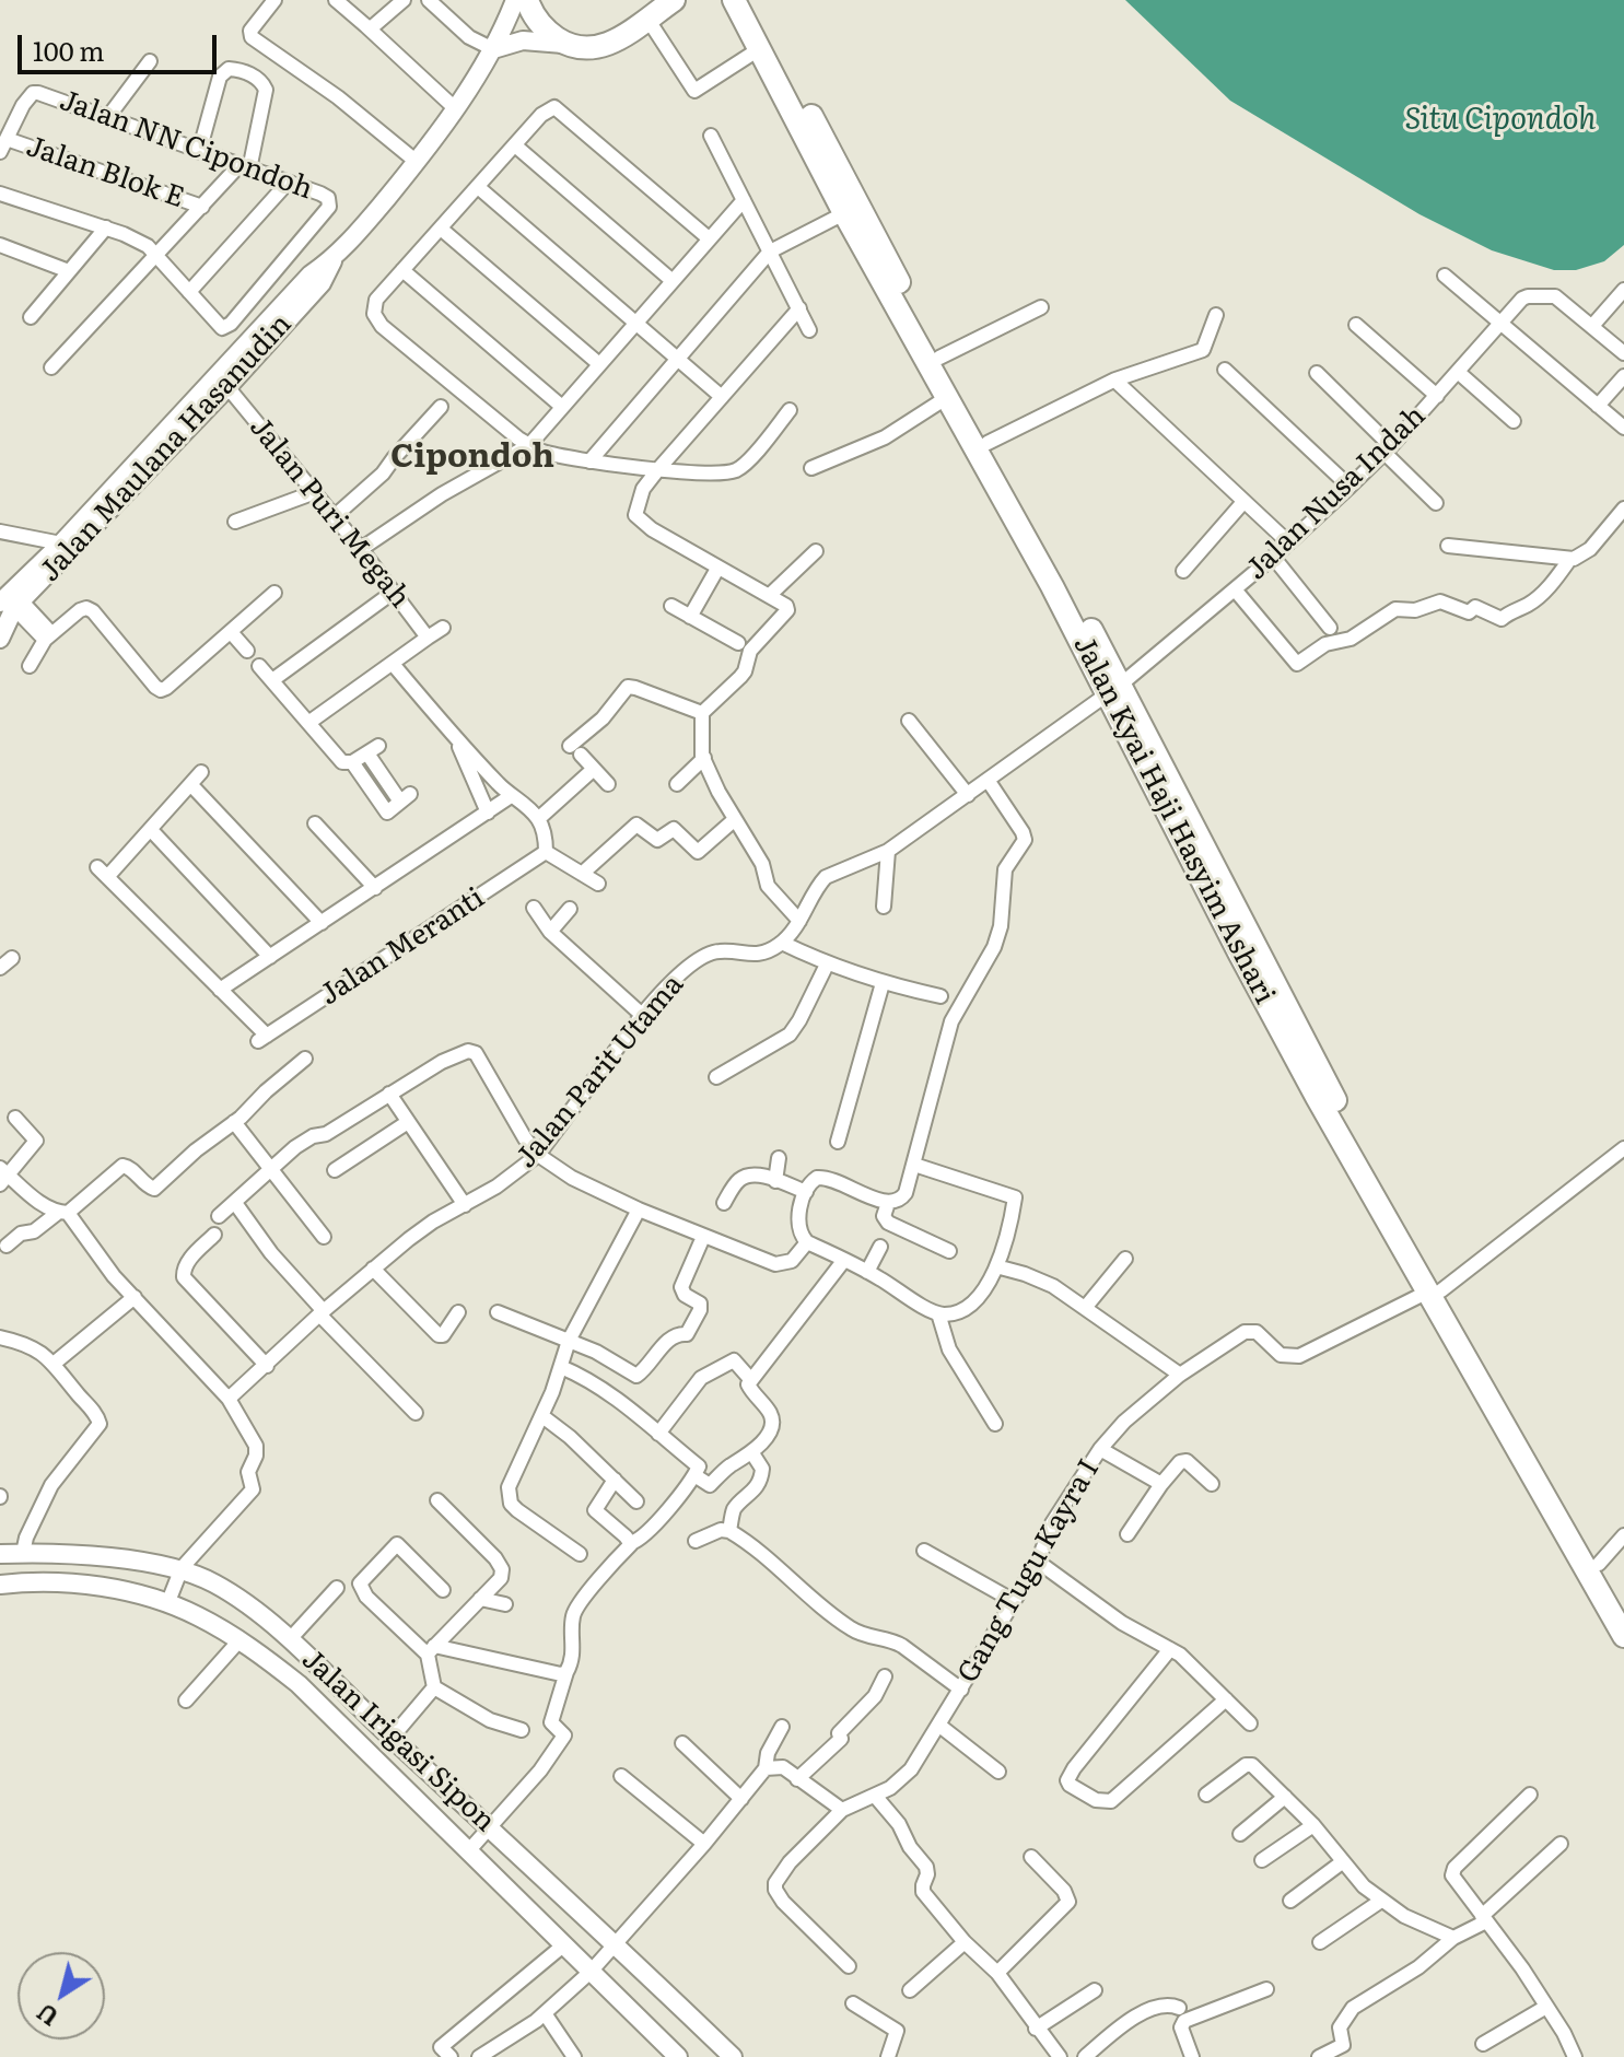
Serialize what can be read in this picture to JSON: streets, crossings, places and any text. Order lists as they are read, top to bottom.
{
  "streets": {
    "main road": ["Jalan Kyai Haji Hasyim Ashari"],
    "street": [
      "Jalan NN Cipondoh",
      "Jalan Blok E",
      "Jalan Maulana Hasanudin",
      "Jalan Nusa Indah",
      "Jalan Puri Megah",
      "Jalan Meranti",
      "Jalan Parit Utama",
      "Gang Tugu Kayra I",
      "Jalan Irigasi Sipon"
    ]
  },
  "crossings": [
    ["Jalan NN Cipondoh", "Jalan Blok E"],
    ["Jalan Maulana Hasanudin", "Jalan Puri Megah"],
    ["Jalan Nusa Indah", "Jalan Kyai Haji Hasyim Ashari"],
    ["Jalan Kyai Haji Hasyim Ashari", "Gang Tugu Kayra I"]
  ],
  "districts": ["Cipondoh"],
  "water": ["Situ Cipondoh"],
  "scale_bar": "100 m",
  "north": "bottom left"
}
